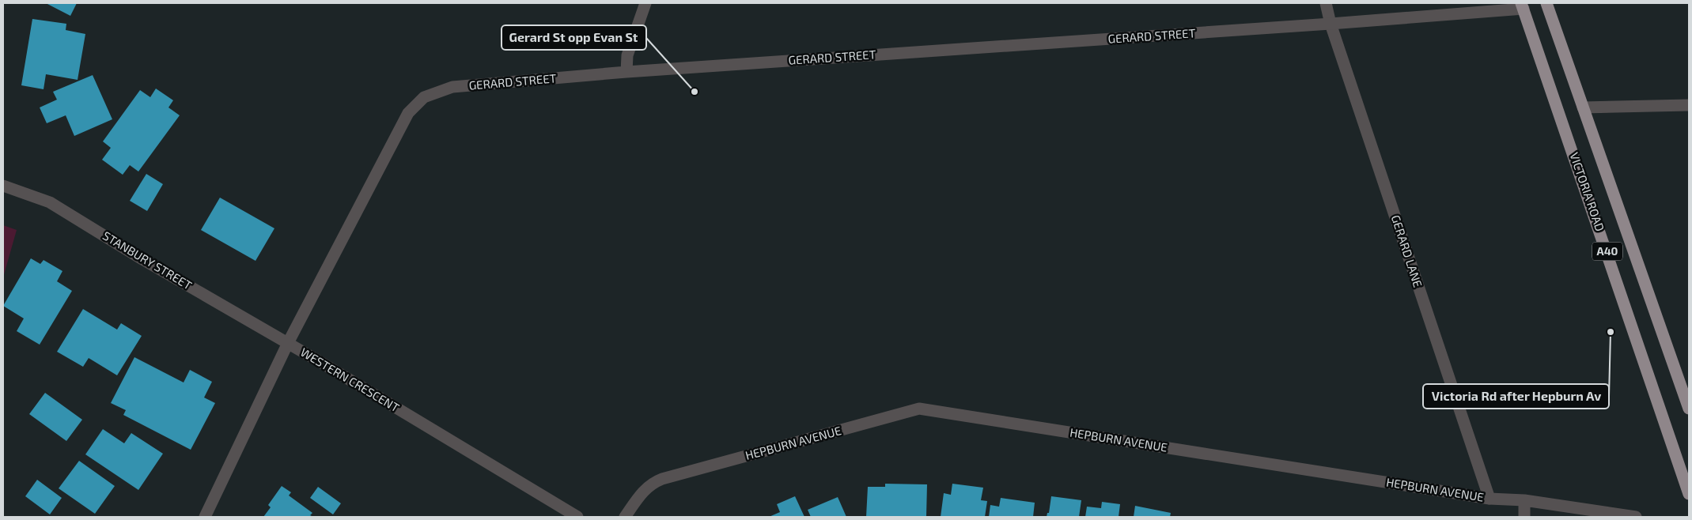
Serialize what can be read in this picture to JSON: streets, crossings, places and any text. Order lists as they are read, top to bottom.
{
  "streets": {
    "highway": ["VICTORIA ROAD", "A40"],
    "street": [
      "GERARD STREET",
      "GERARD LANE",
      "STANBURY STREET",
      "WESTERN CRESCENT",
      "HEPBURN AVENUE"
    ]
  },
  "crossings": [
    ["GERARD STREET", "VICTORIA ROAD"],
    ["GERARD STREET", "GERARD LANE"],
    ["GERARD STREET", "STANBURY STREET"],
    ["GERARD STREET", "WESTERN CRESCENT"],
    ["GERARD LANE", "HEPBURN AVENUE"],
    ["STANBURY STREET", "WESTERN CRESCENT"]
  ],
  "places": ["Gerard St opp Evan St", "Victoria Rd after Hepburn Av"]
}
